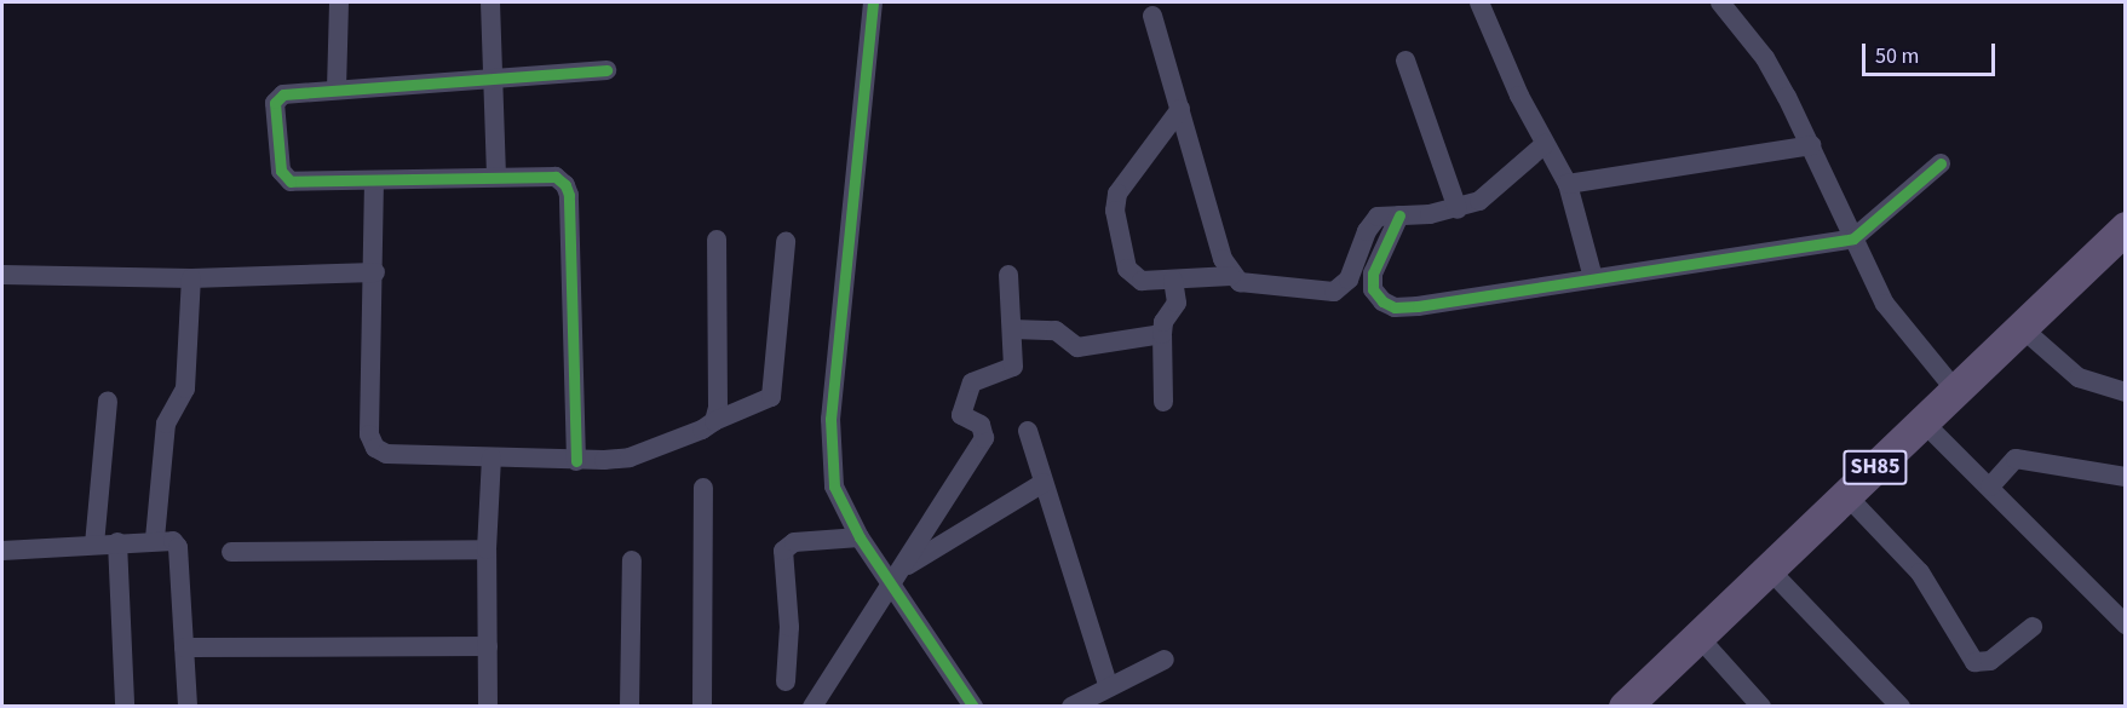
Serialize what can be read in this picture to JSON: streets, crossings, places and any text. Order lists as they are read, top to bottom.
{
  "streets": {
    "main road": ["SH85"]
  },
  "scale_bar": "50 m"
}
